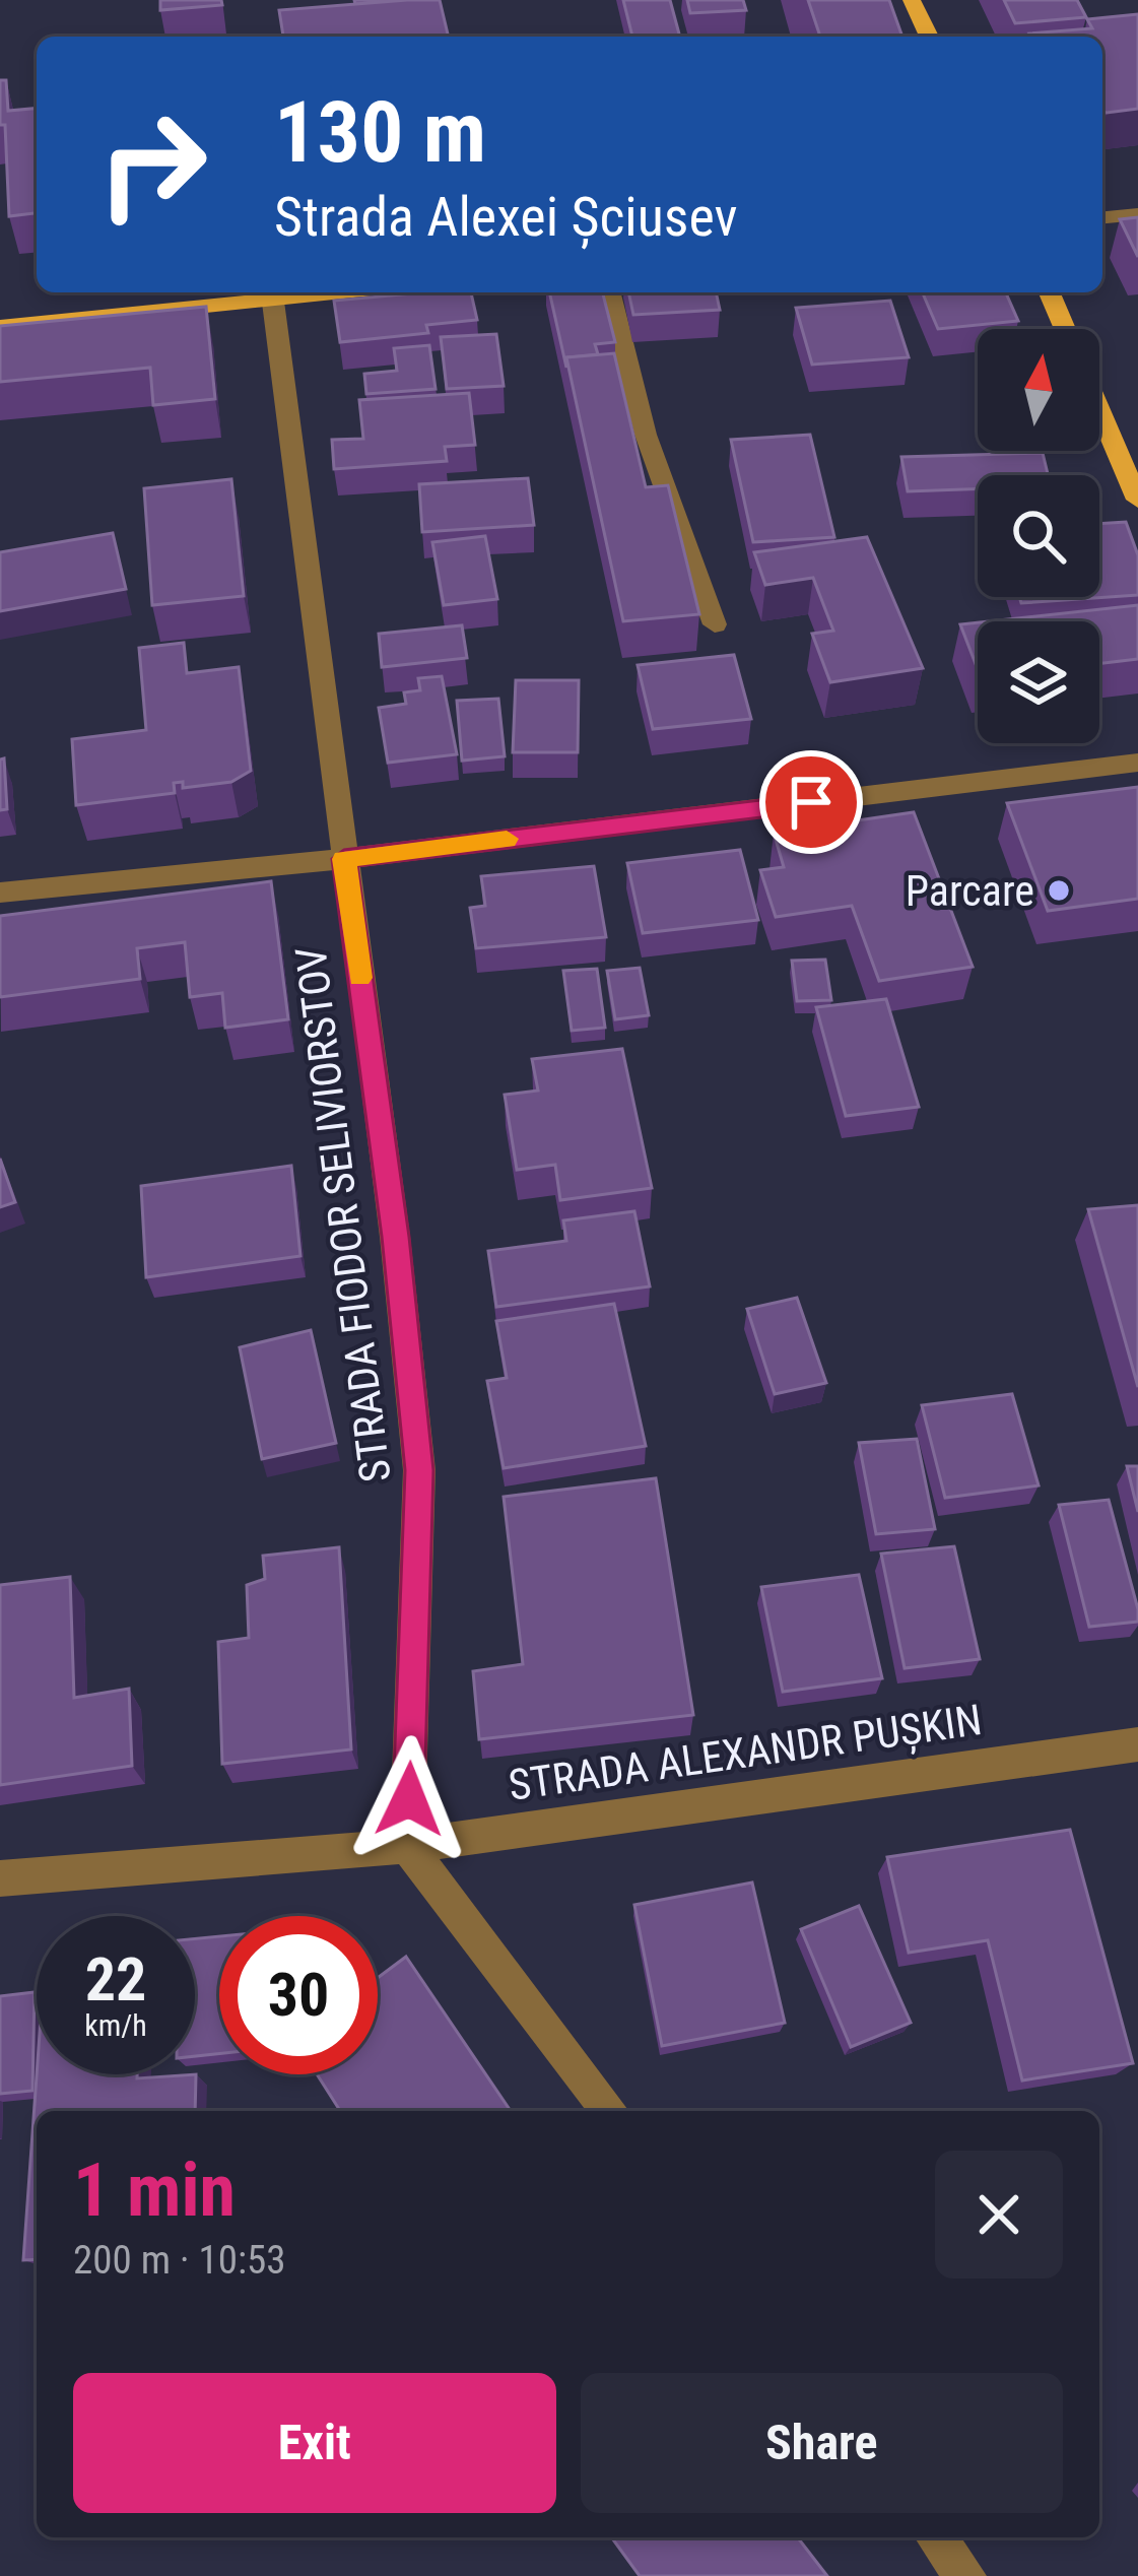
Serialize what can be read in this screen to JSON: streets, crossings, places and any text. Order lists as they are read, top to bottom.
{
  "streets": {
    "street": ["STRADA FIODOR SELIVIORSTOV", "STRADA ALEXANDR PUȘKIN"]
  },
  "crossings": [
    ["STRADA FIODOR SELIVIORSTOV", "STRADA ALEXANDR PUȘKIN"]
  ],
  "places": ["Parcare"],
  "north": "top",
  "page": {
    "turn": ["130 m", "Strada Alexei Șciusev"],
    "speed": "22 km/h",
    "limit": "30",
    "heading": ["1 min", "200 m · 10:53"],
    "buttons": ["Exit", "Share"]
  }
}
